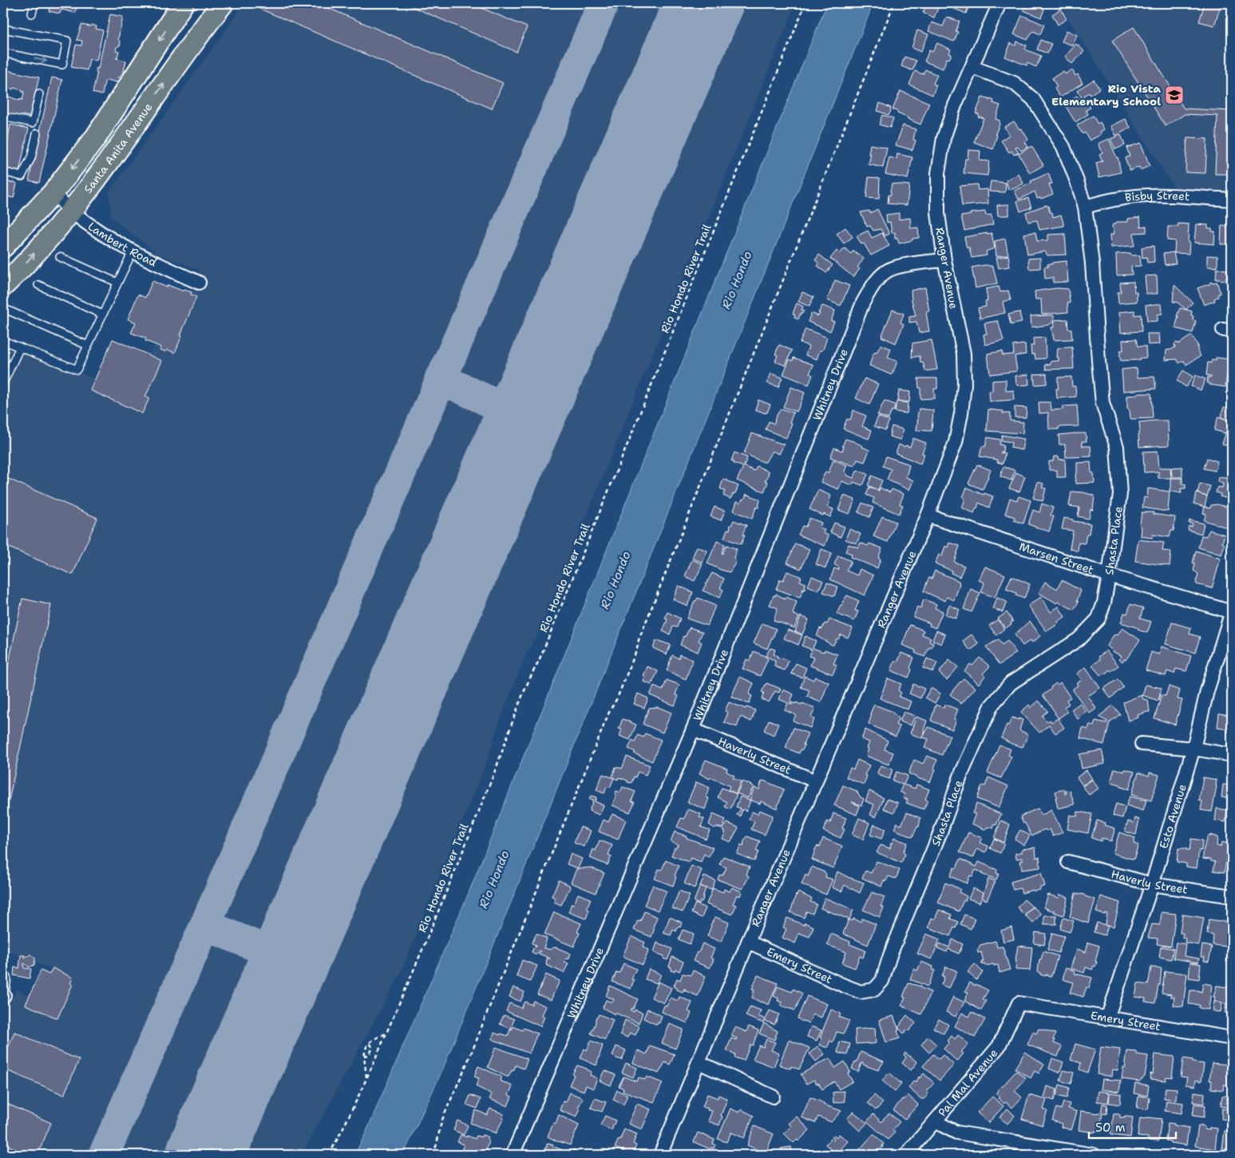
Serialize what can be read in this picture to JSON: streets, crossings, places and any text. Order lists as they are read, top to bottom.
{
  "streets": {
    "main road": ["Santa Anita Avenue"],
    "street": [
      "Bisby Street",
      "Lambert Road",
      "Ranger Avenue",
      "Whitney Drive",
      "Shasta Place",
      "Marsen Street",
      "Haverly Street",
      "Esto Avenue",
      "Emery Street",
      "Pal Mal Avenue"
    ],
    "path": ["Rio Hondo River Trail"]
  },
  "crossings": [
    ["Santa Anita Avenue", "Lambert Road"],
    ["Bisby Street", "Shasta Place"],
    ["Ranger Avenue", "Whitney Drive"],
    ["Ranger Avenue", "Shasta Place"],
    ["Ranger Avenue", "Marsen Street"],
    ["Ranger Avenue", "Haverly Street"],
    ["Ranger Avenue", "Emery Street"],
    ["Whitney Drive", "Haverly Street"],
    ["Shasta Place", "Marsen Street"],
    ["Shasta Place", "Emery Street"],
    ["Marsen Street", "Esto Avenue"],
    ["Haverly Street", "Esto Avenue"],
    ["Esto Avenue", "Emery Street"],
    ["Emery Street", "Pal Mal Avenue"]
  ],
  "water": ["Rio Hondo"],
  "places": {
    "school or university": ["Rio Vista Elementary School"]
  },
  "scale_bar": "50 m"
}
